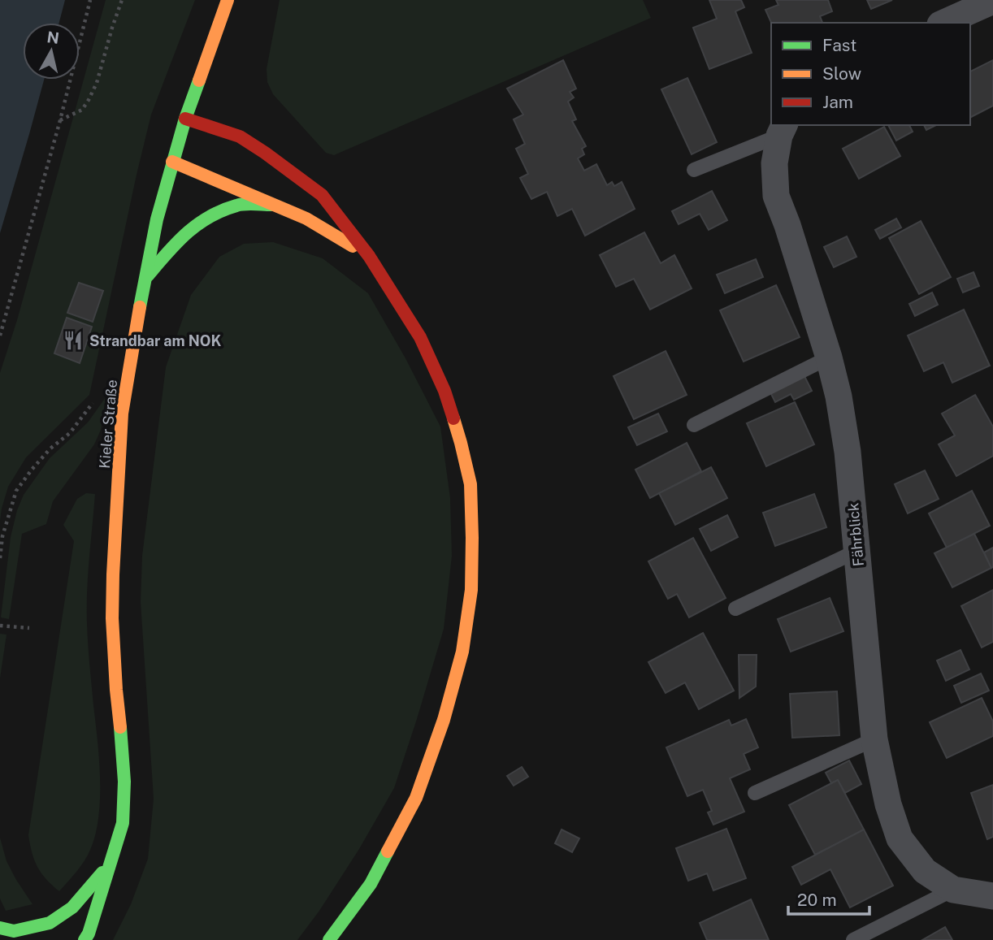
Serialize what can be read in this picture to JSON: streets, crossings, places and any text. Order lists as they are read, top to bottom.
{
  "streets": {
    "main road": ["Kieler Straße"],
    "street": ["Fährblick"]
  },
  "places": {
    "restaurant": ["Strandbar am NOK"]
  },
  "legend": ["Fast", "Slow", "Jam"],
  "scale_bar": "20 m",
  "north": "top"
}
